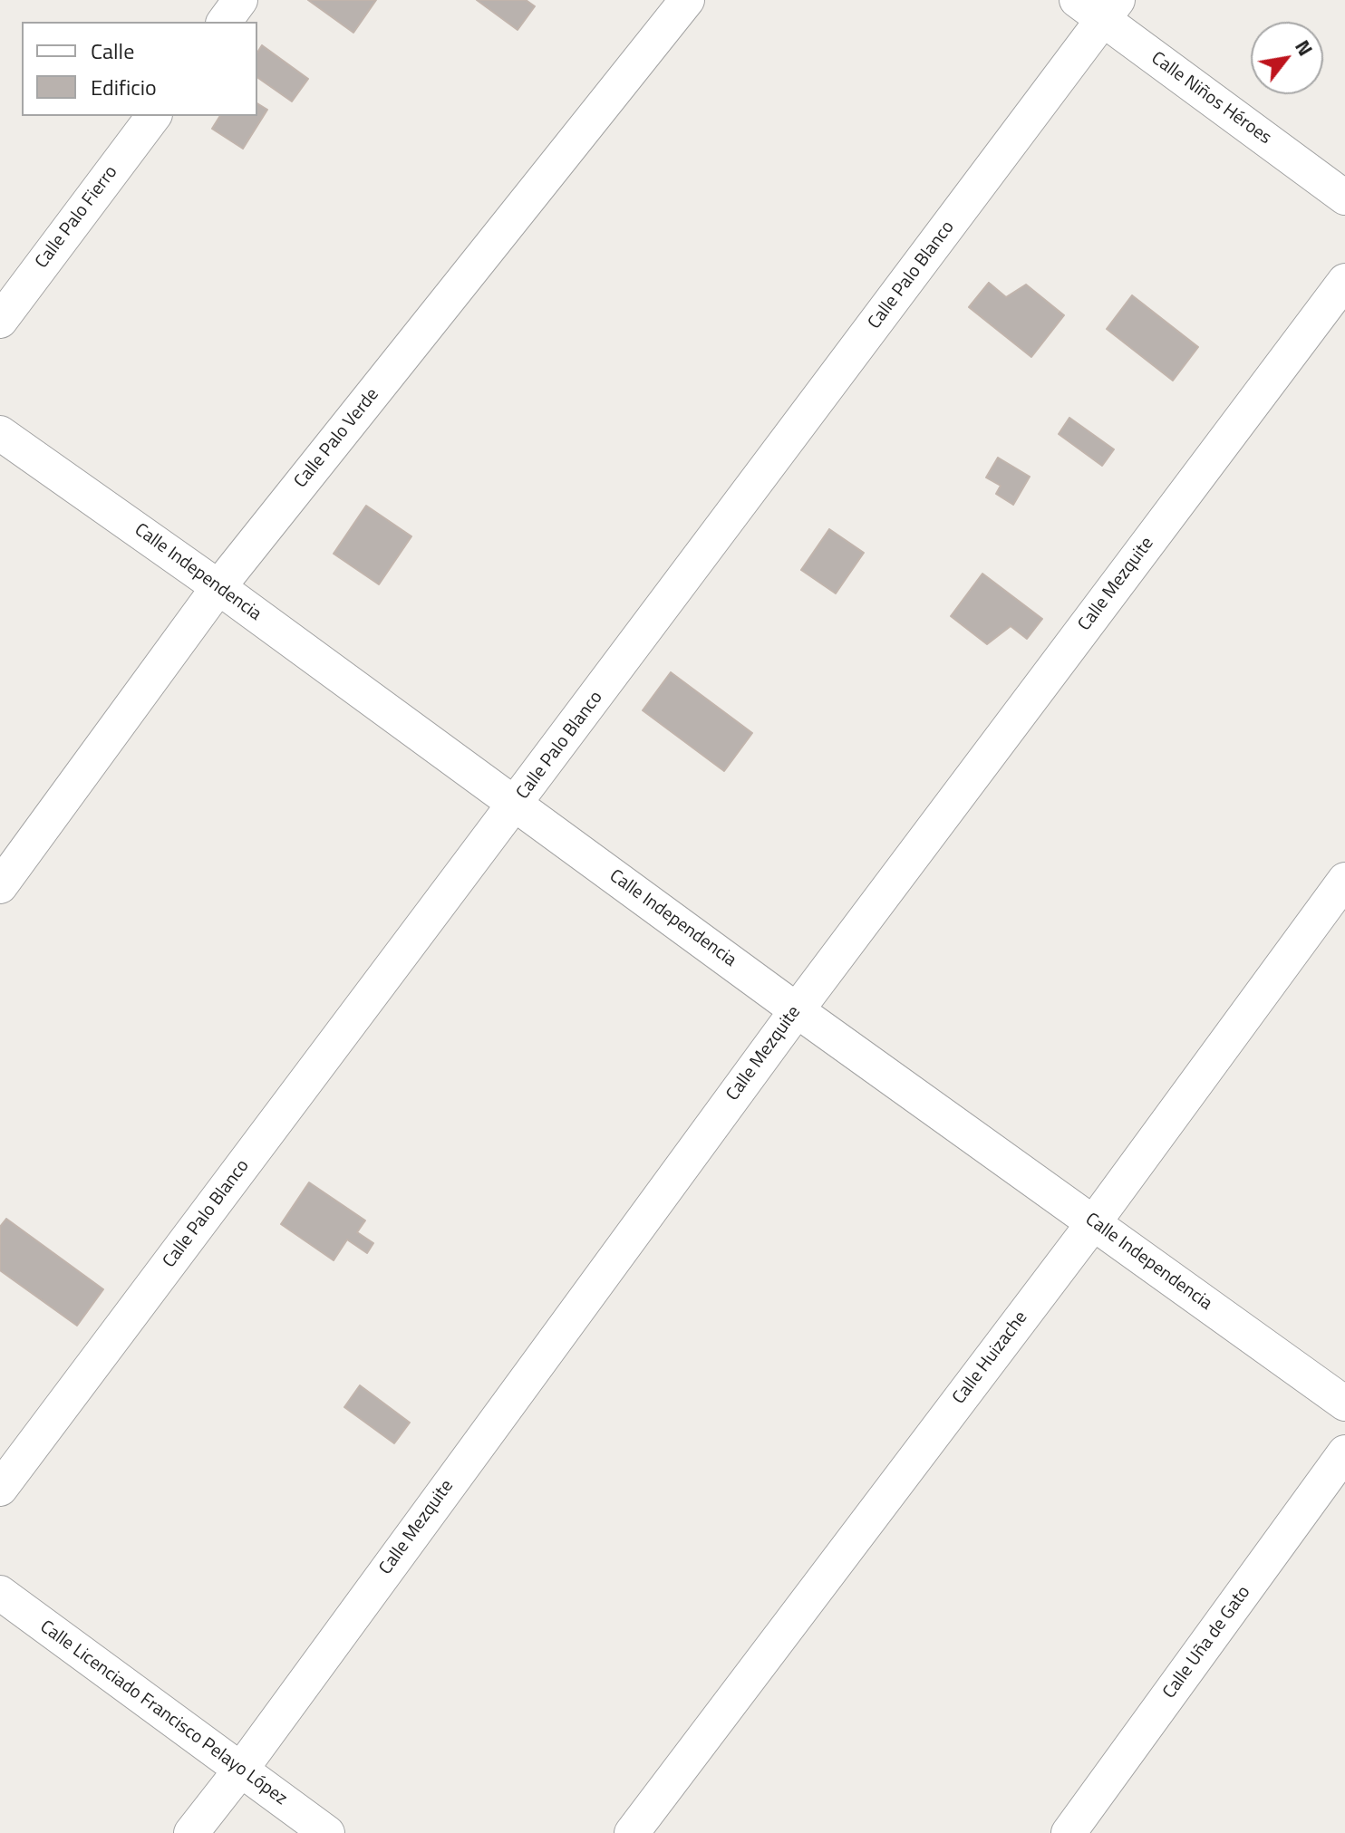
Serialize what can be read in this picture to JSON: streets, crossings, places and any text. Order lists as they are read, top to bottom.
{
  "streets": {
    "street": [
      "Calle Niños Héroes",
      "Calle Palo Fierro",
      "Calle Palo Blanco",
      "Calle Palo Verde",
      "Calle Independencia",
      "Calle Mezquite",
      "Calle Huizache",
      "Calle Uña de Gato",
      "Calle Licenciado Francisco Pelayo López"
    ]
  },
  "crossings": [
    ["Calle Niños Héroes", "Calle Palo Blanco"],
    ["Calle Palo Blanco", "Calle Independencia"],
    ["Calle Palo Verde", "Calle Independencia"],
    ["Calle Independencia", "Calle Mezquite"],
    ["Calle Independencia", "Calle Huizache"],
    ["Calle Mezquite", "Calle Licenciado Francisco Pelayo López"]
  ],
  "legend": ["Calle", "Edificio"],
  "north": "top right"
}
